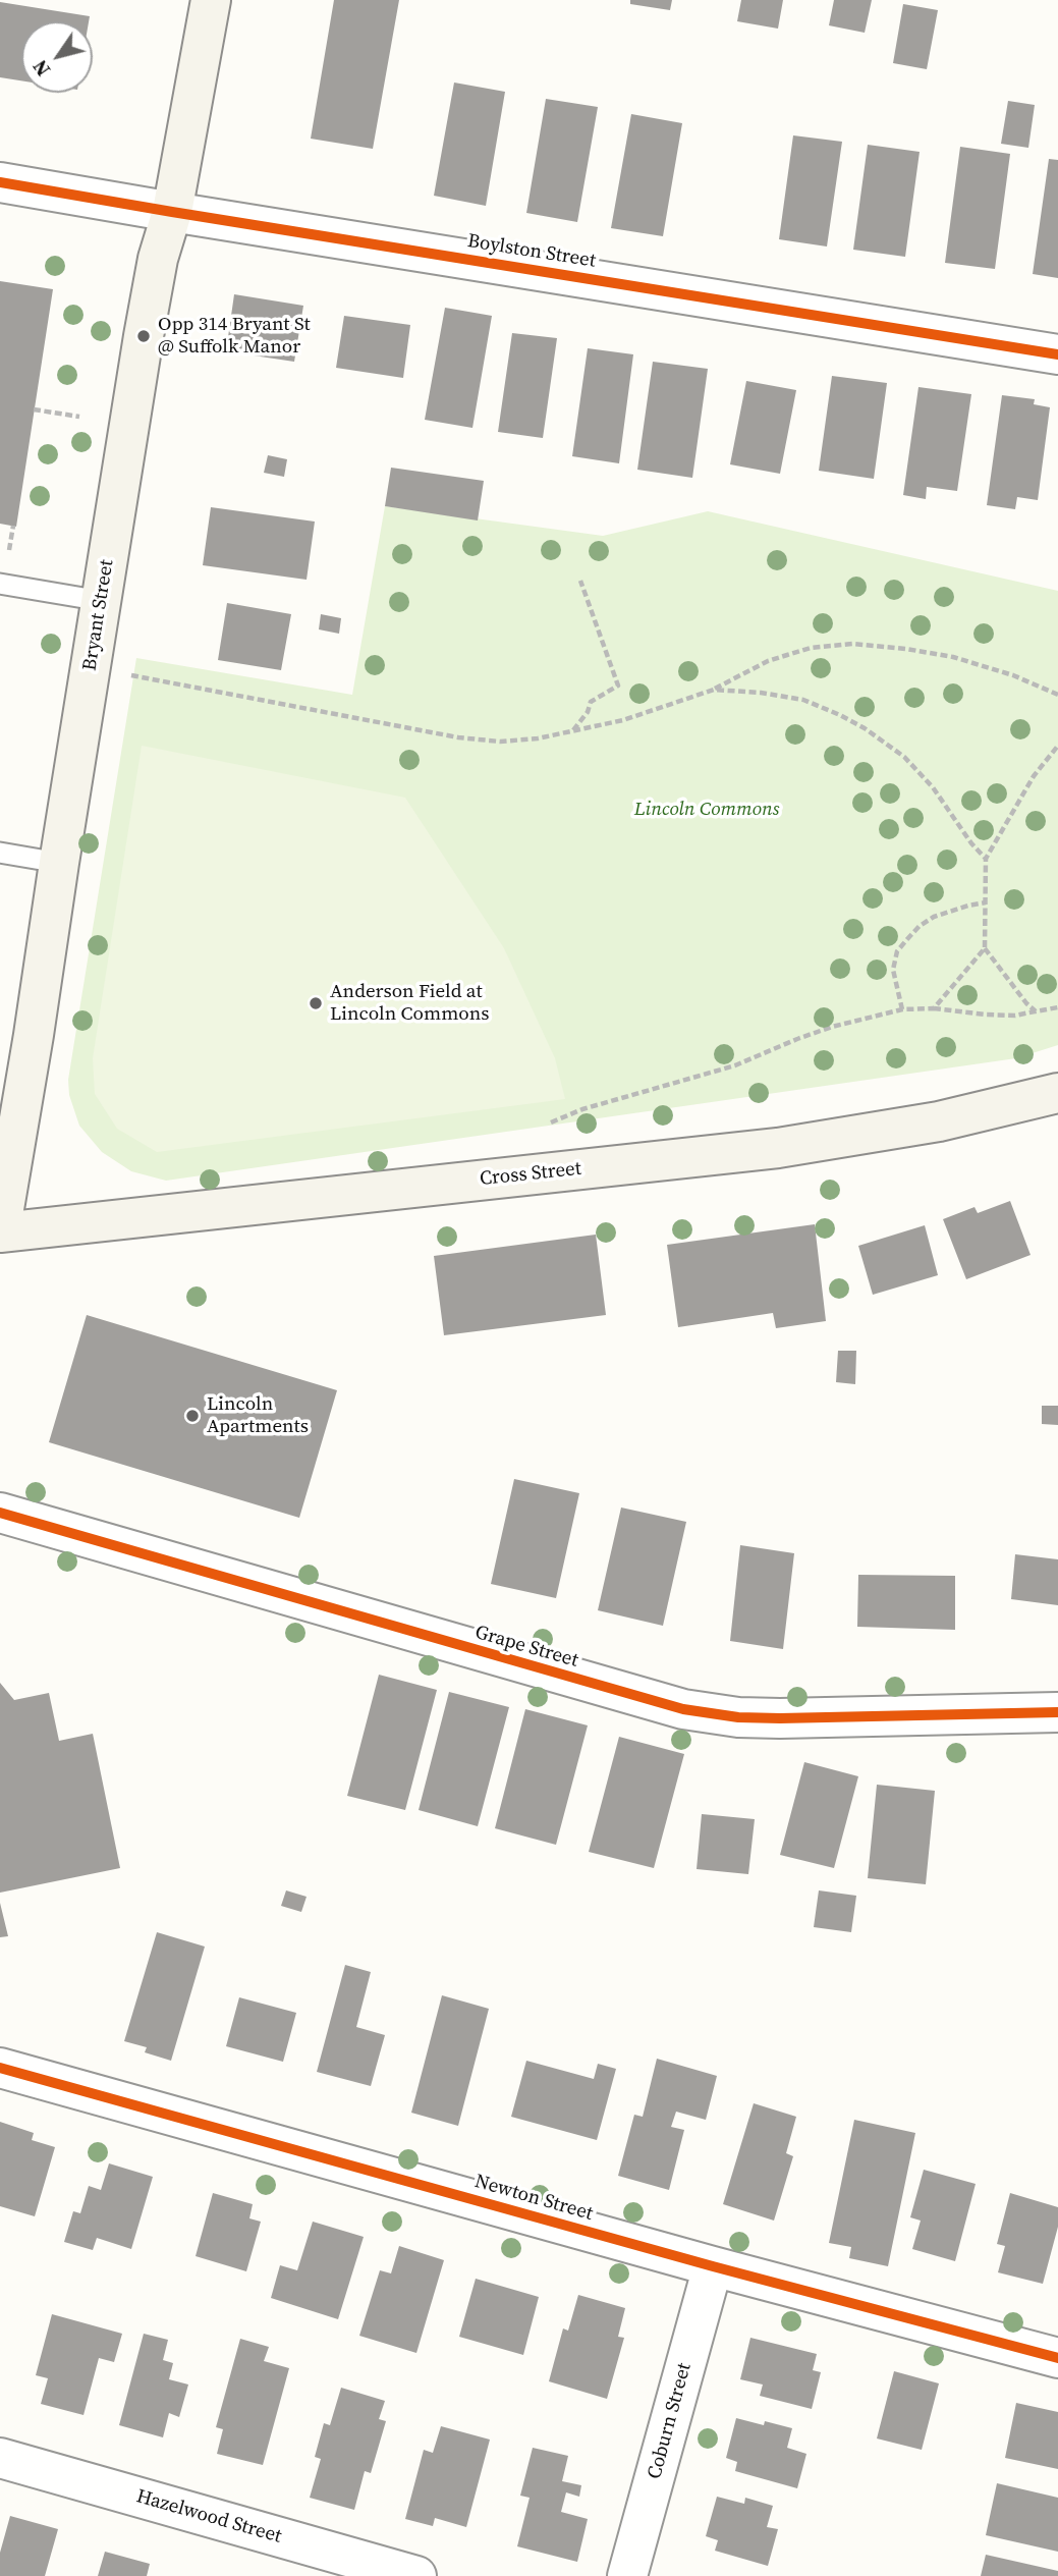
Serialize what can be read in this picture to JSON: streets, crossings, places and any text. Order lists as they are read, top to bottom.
{
  "streets": {
    "main road": ["Bryant Street", "Cross Street"],
    "street": [
      "Boylston Street",
      "Grape Street",
      "Newton Street",
      "Coburn Street",
      "Hazelwood Street"
    ]
  },
  "crossings": [
    ["Boylston Street", "Bryant Street"],
    ["Bryant Street", "Cross Street"],
    ["Newton Street", "Coburn Street"]
  ],
  "parks": ["Lincoln Commons"],
  "places": ["Opp 314 Bryant St @ Suffolk Manor", "Anderson Field at Lincoln Commons", "Lincoln Apartments"],
  "north": "bottom left"
}
